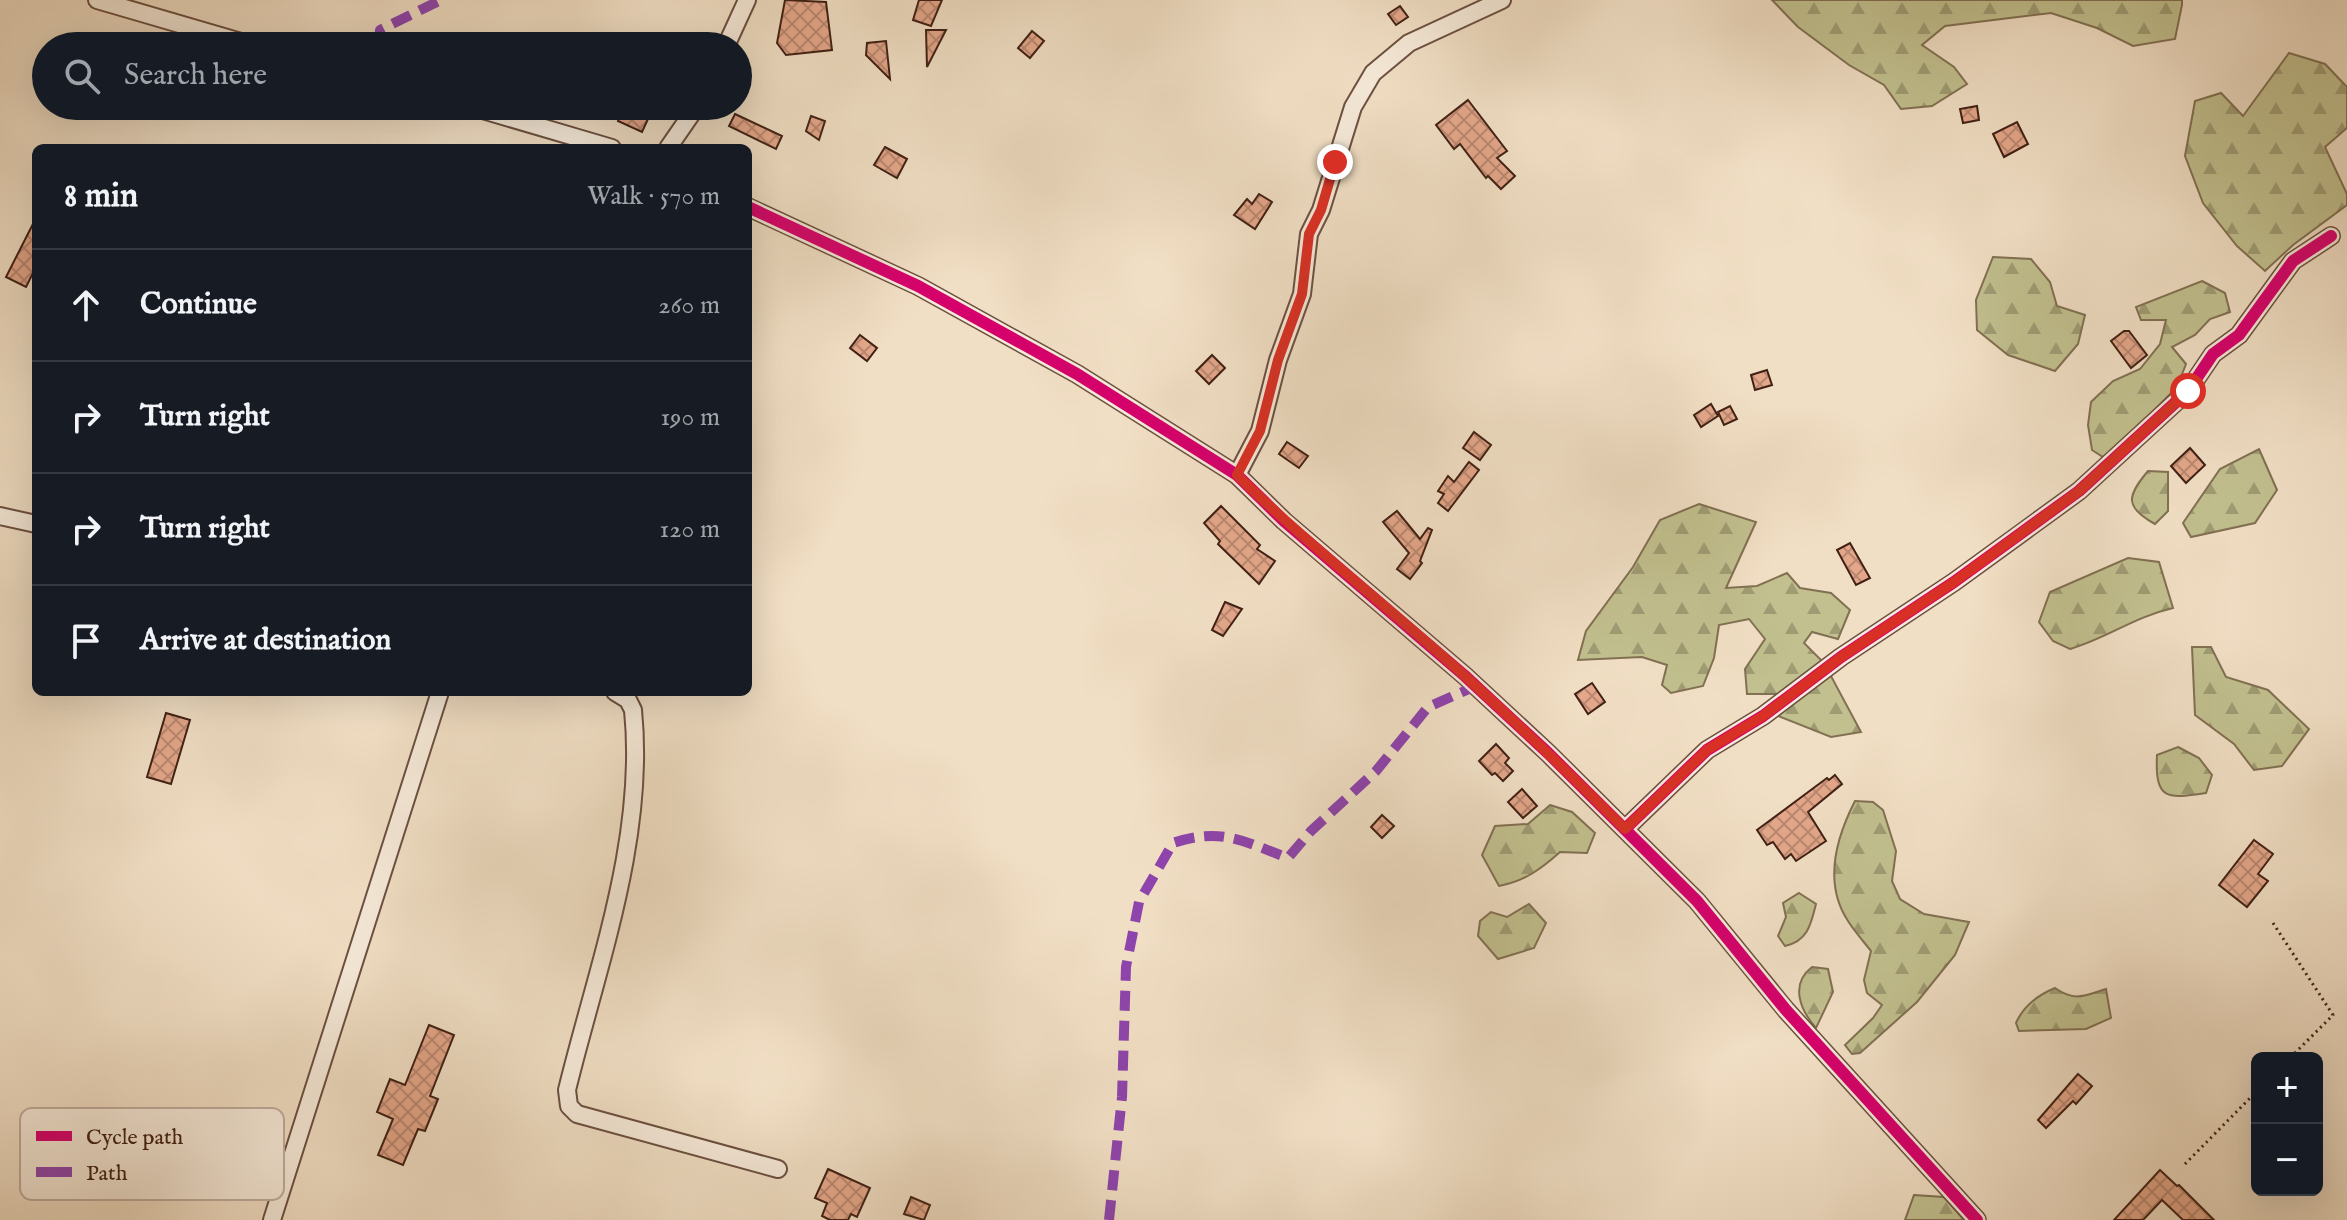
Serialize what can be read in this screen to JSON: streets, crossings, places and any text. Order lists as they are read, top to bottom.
{
  "legend": ["Cycle path", "Path"],
  "page": {
    "search": "Search here",
    "heading": ["8 min", "Walk · 570 m"],
    "list": [
      ["Continue", "260 m"],
      ["Turn right", "190 m"],
      ["Turn right", "120 m"],
      "Arrive at destination"
    ],
    "map_buttons": ["+", "−"]
  }
}
